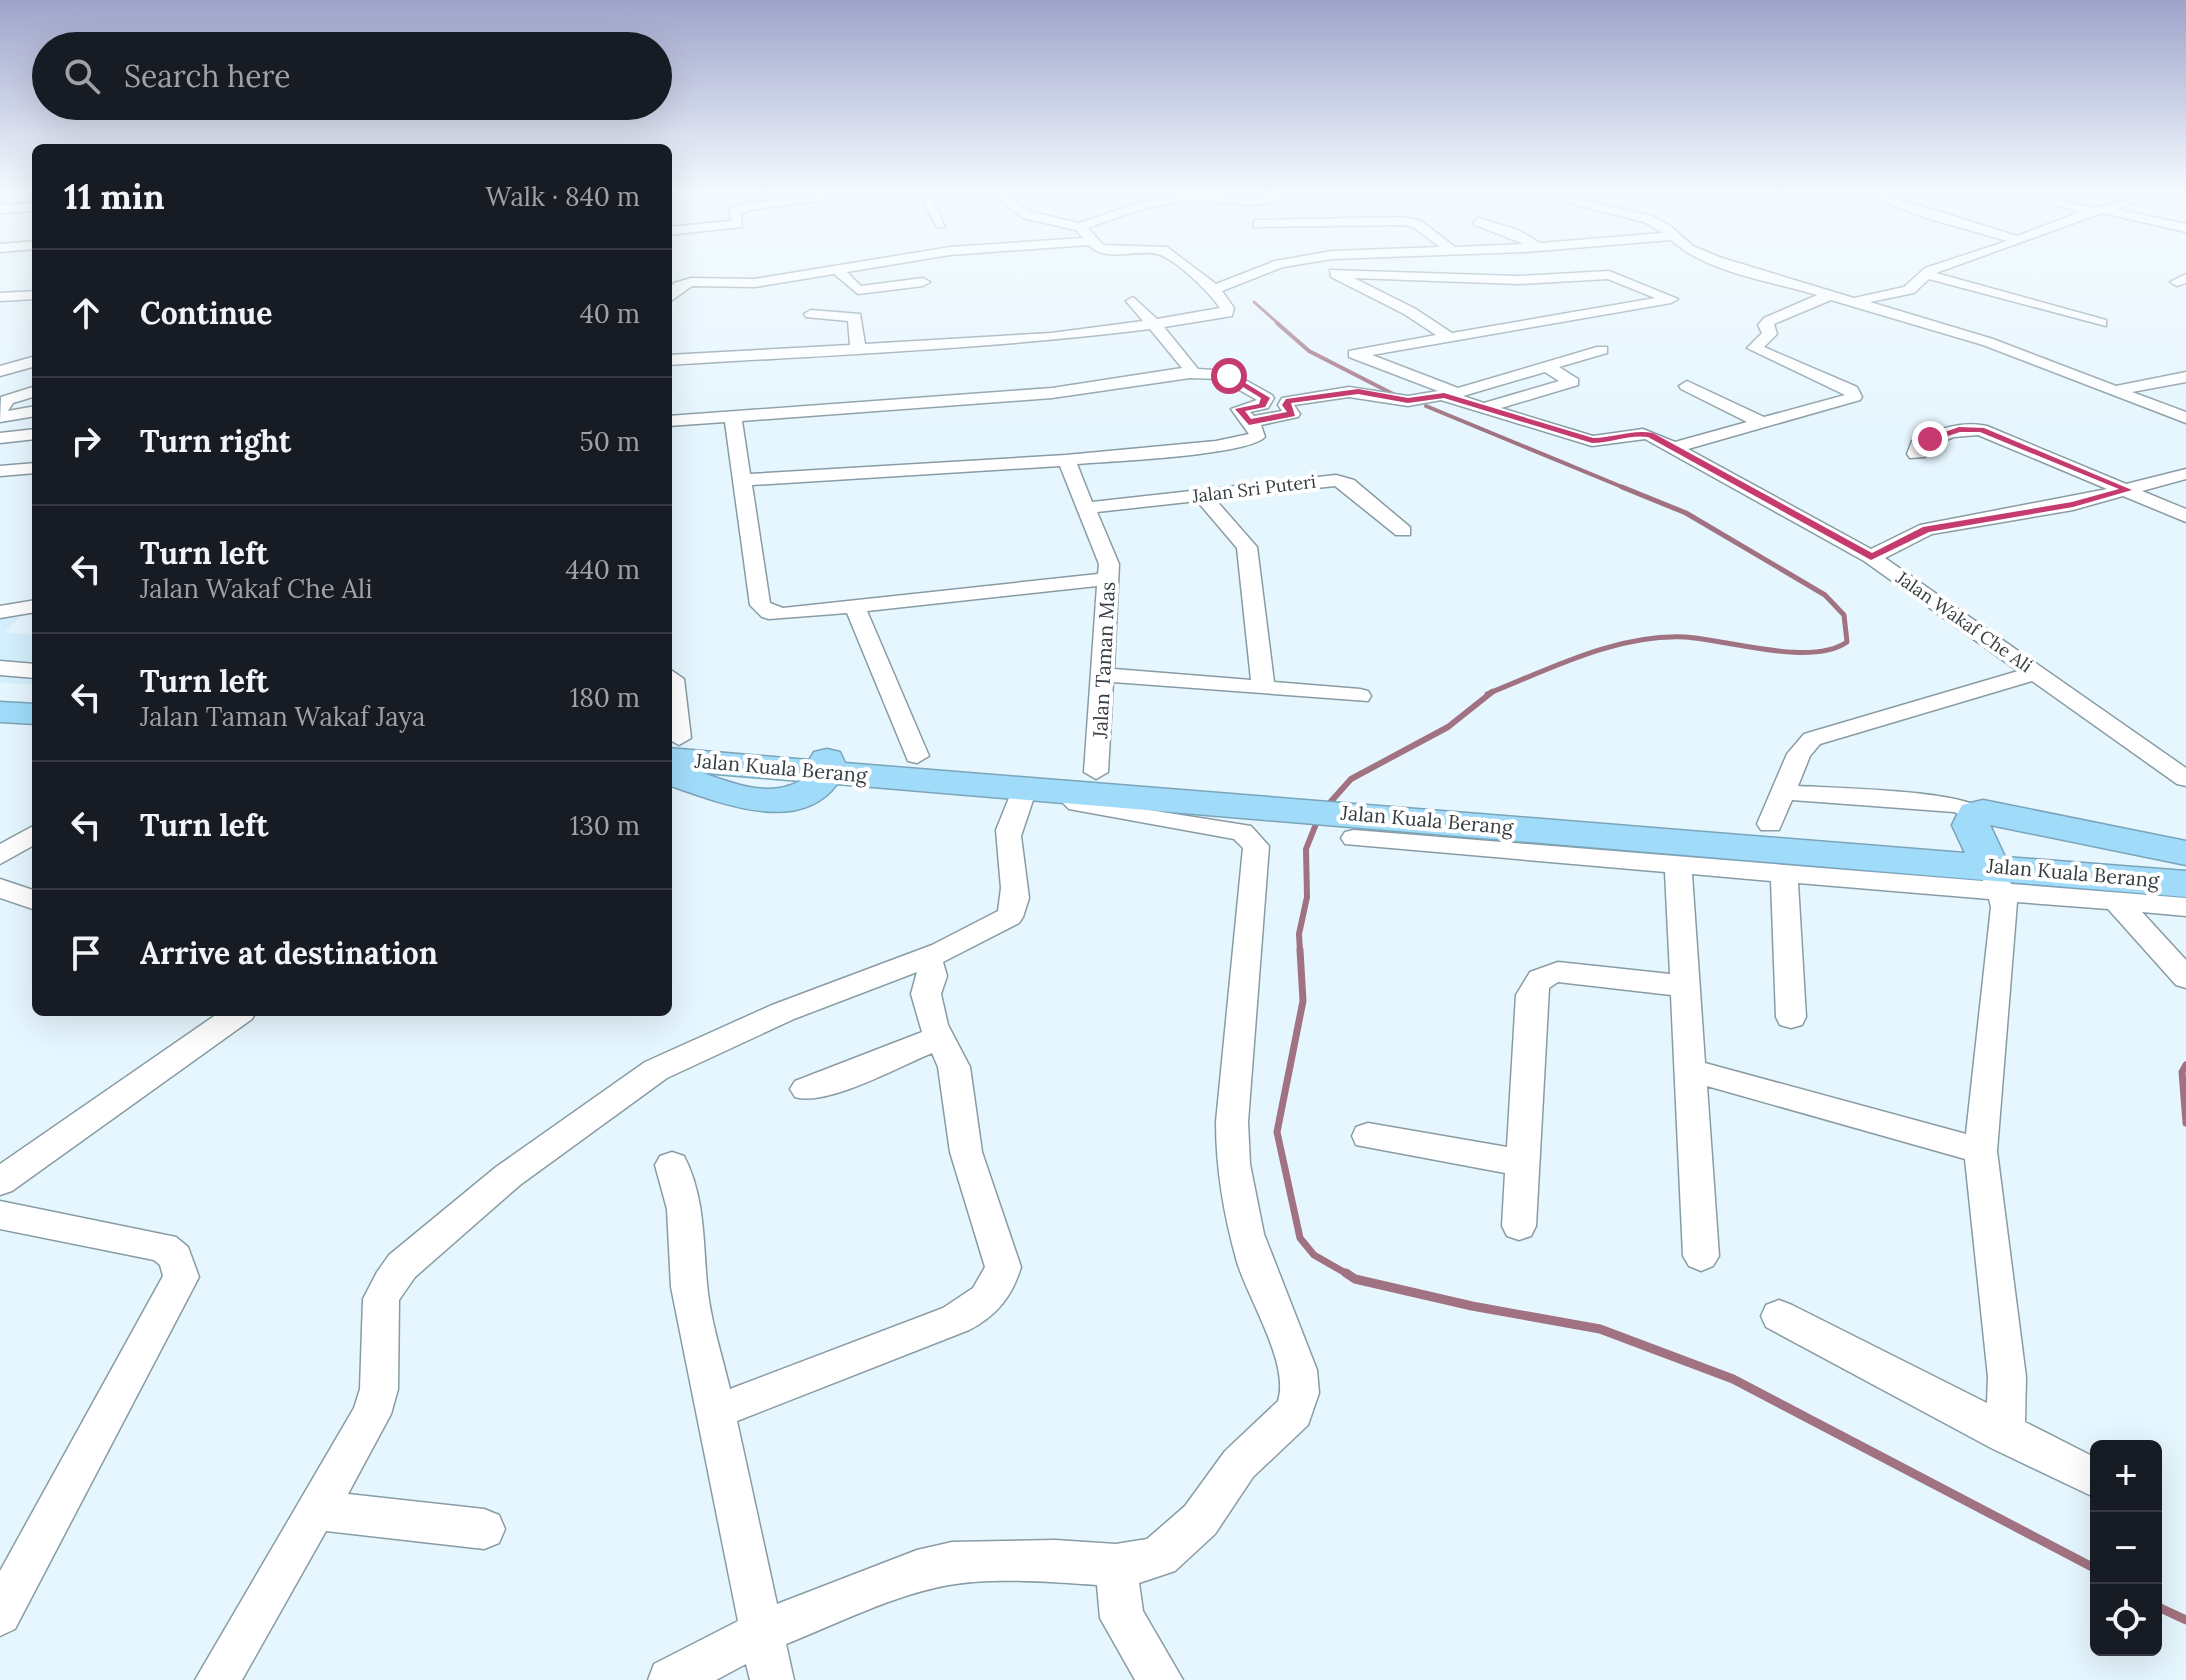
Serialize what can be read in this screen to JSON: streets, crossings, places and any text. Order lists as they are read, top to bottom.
{
  "streets": {
    "highway": ["Jalan Kuala Berang"],
    "street": ["Jalan Sri Puteri", "Jalan Wakaf Che Ali", "Jalan Taman Mas"]
  },
  "crossings": [
    ["Jalan Sri Puteri", "Jalan Taman Mas"],
    ["Jalan Taman Mas", "Jalan Kuala Berang"]
  ],
  "page": {
    "search": "Search here",
    "heading": ["11 min", "Walk · 840 m"],
    "list": [
      ["Continue", "40 m"],
      ["Turn right", "50 m"],
      ["Turn left", "Jalan Wakaf Che Ali", "440 m"],
      ["Turn left", "Jalan Taman Wakaf Jaya", "180 m"],
      ["Turn left", "130 m"],
      "Arrive at destination"
    ],
    "map_buttons": ["+", "−"]
  }
}
